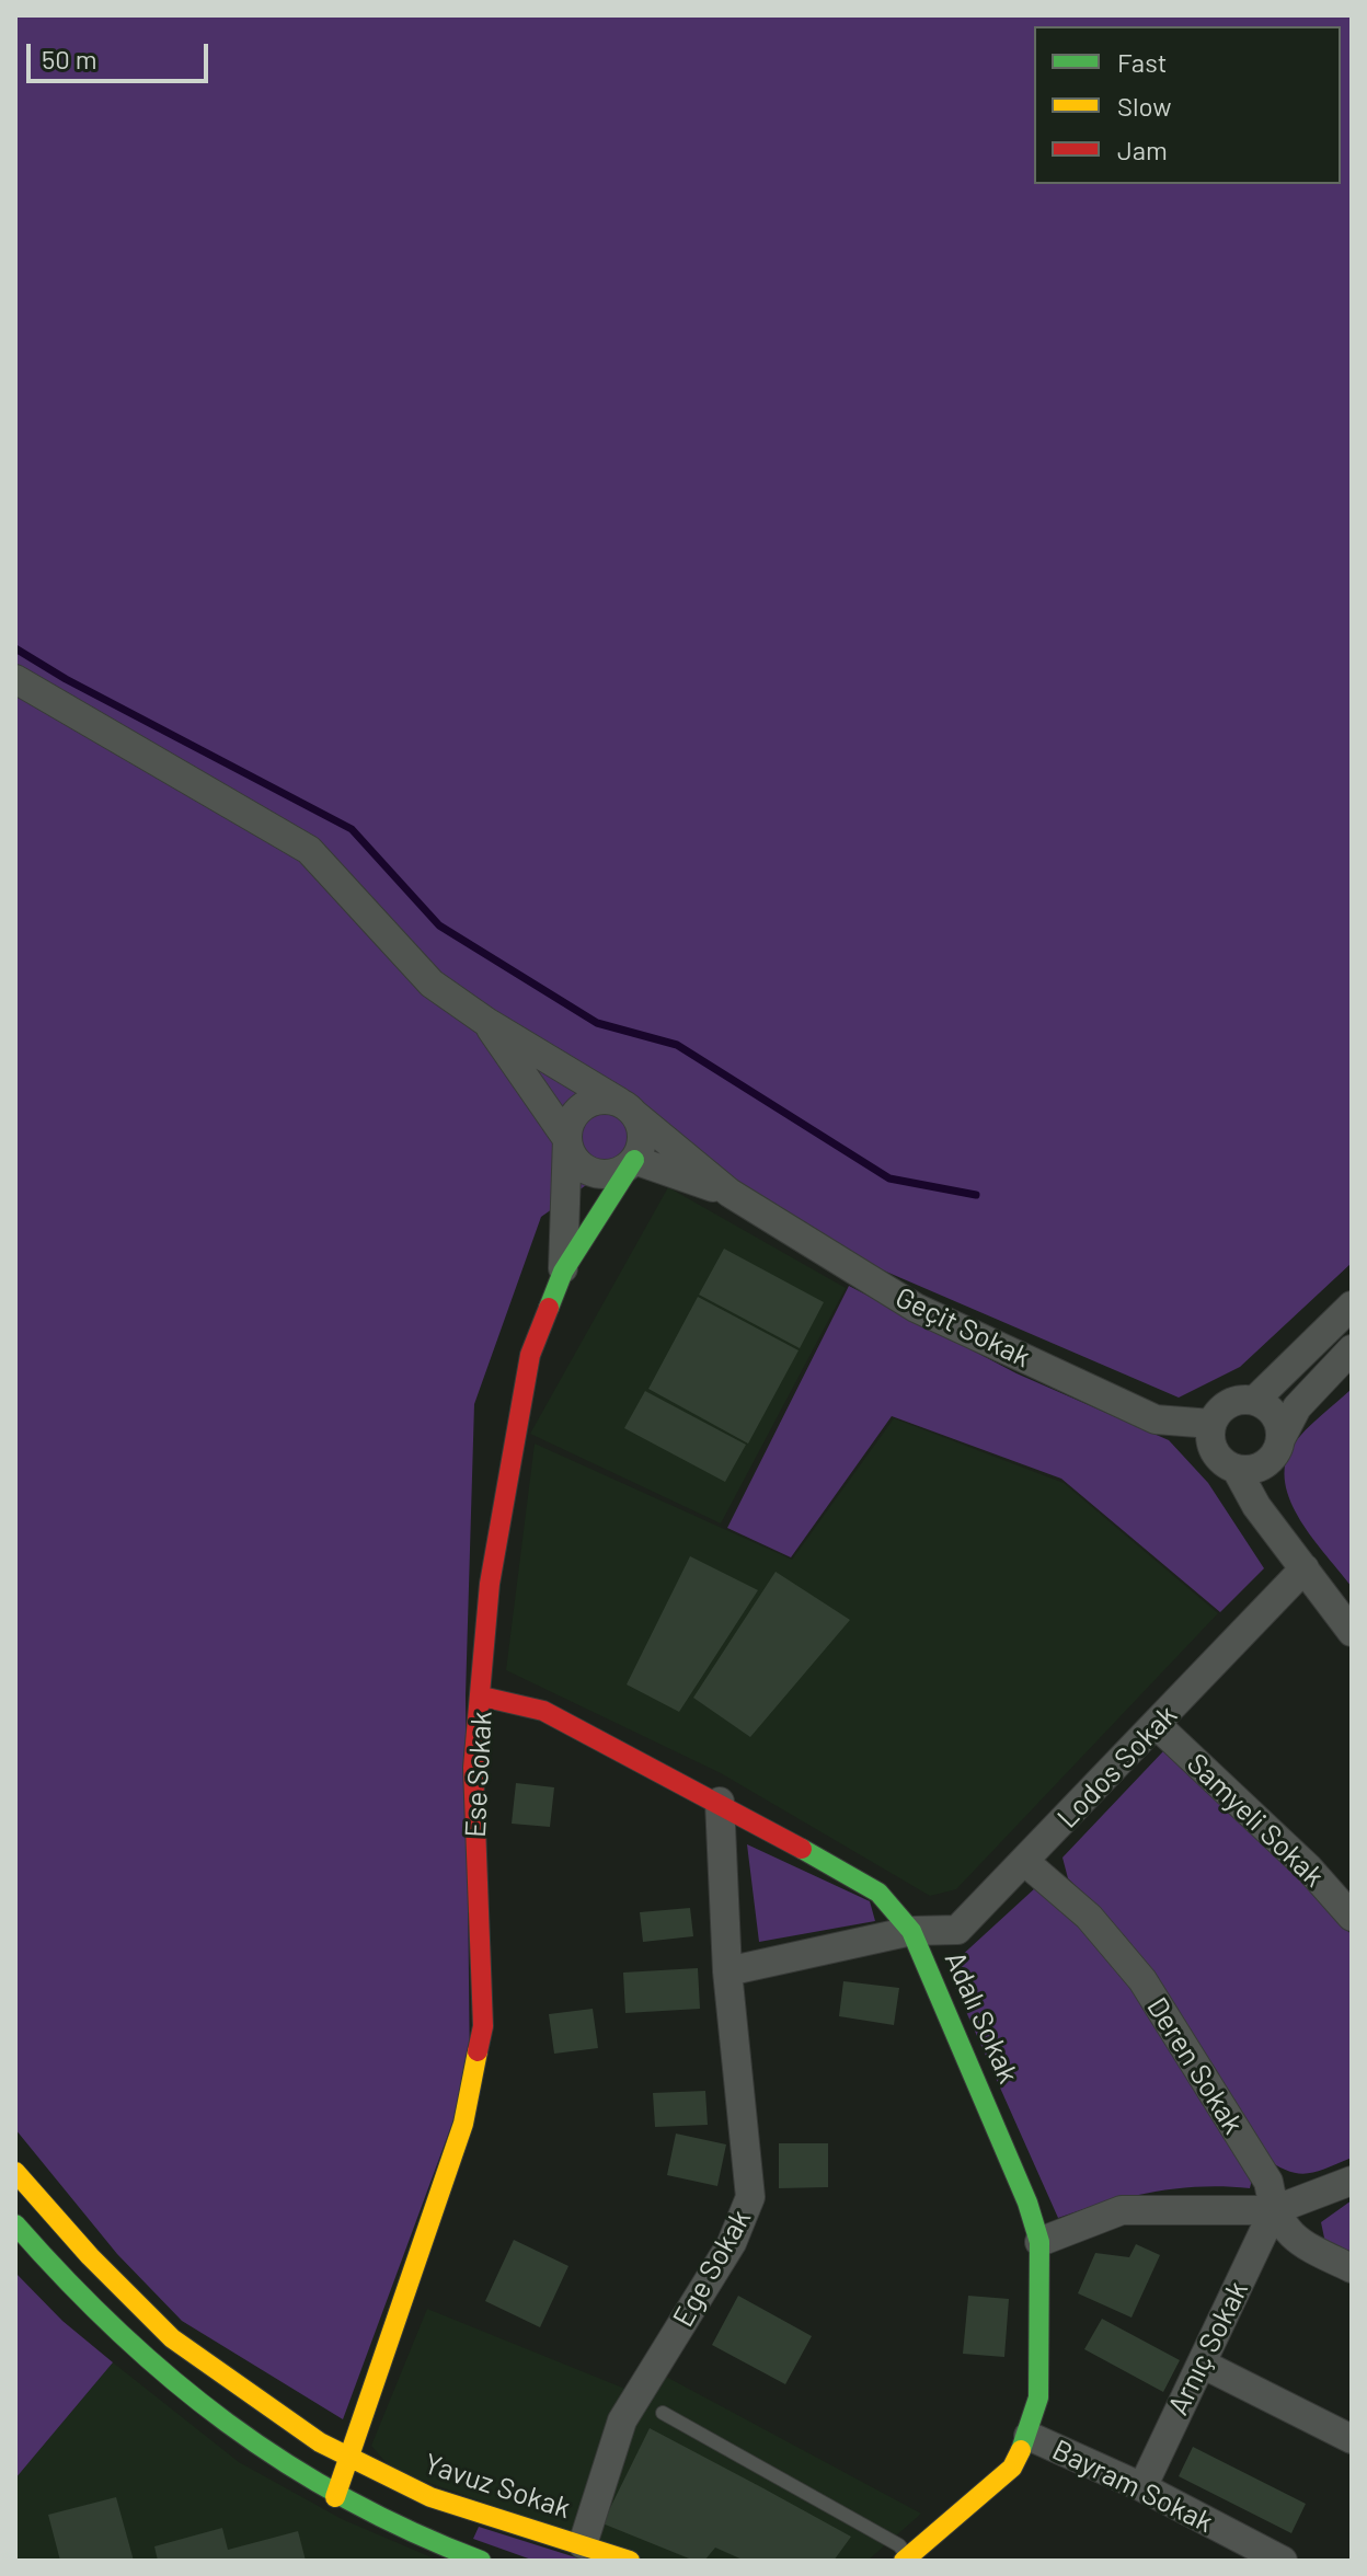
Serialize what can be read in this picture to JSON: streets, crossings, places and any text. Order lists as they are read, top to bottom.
{
  "streets": {
    "street": [
      "Geçit Sokak",
      "Lodos Sokak",
      "Ese Sokak",
      "Samyeli Sokak",
      "Adalı Sokak",
      "Deren Sokak",
      "Ege Sokak",
      "Arnıç Sokak",
      "Yavuz Sokak",
      "Bayram Sokak"
    ]
  },
  "crossings": [
    ["Lodos Sokak", "Samyeli Sokak"],
    ["Lodos Sokak", "Adalı Sokak"],
    ["Lodos Sokak", "Deren Sokak"],
    ["Ese Sokak", "Adalı Sokak"],
    ["Ese Sokak", "Yavuz Sokak"],
    ["Adalı Sokak", "Ege Sokak"],
    ["Adalı Sokak", "Bayram Sokak"],
    ["Deren Sokak", "Arnıç Sokak"],
    ["Ege Sokak", "Yavuz Sokak"],
    ["Arnıç Sokak", "Bayram Sokak"]
  ],
  "legend": ["Fast", "Slow", "Jam"],
  "scale_bar": "50 m"
}
